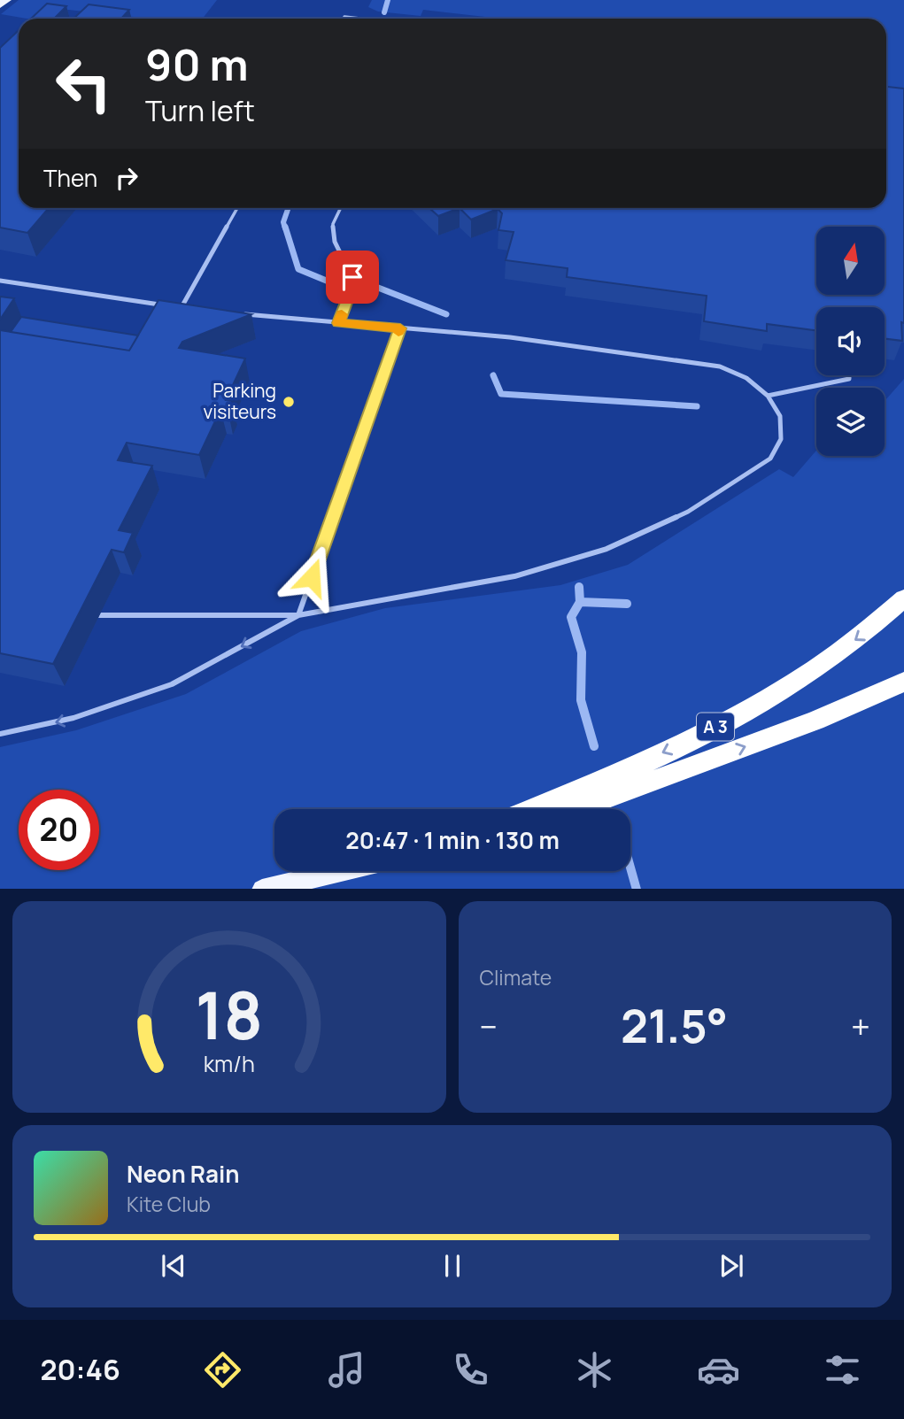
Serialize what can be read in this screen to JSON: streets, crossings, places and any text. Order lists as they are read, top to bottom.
{
  "streets": {
    "highway": ["A 3"]
  },
  "places": ["Parking visiteurs"],
  "north": "top",
  "page": {
    "turn": ["90 m", "Turn left"],
    "then": "Then",
    "limit": "20",
    "trip": "20:47 · 1 min · 130 m",
    "tile": "Climate",
    "heat": ["−", "21.5°", "+"],
    "song": ["Neon Rain", "Kite Club"],
    "tabs": "20:46",
    "gauge": ["18", "km/h"]
  }
}
